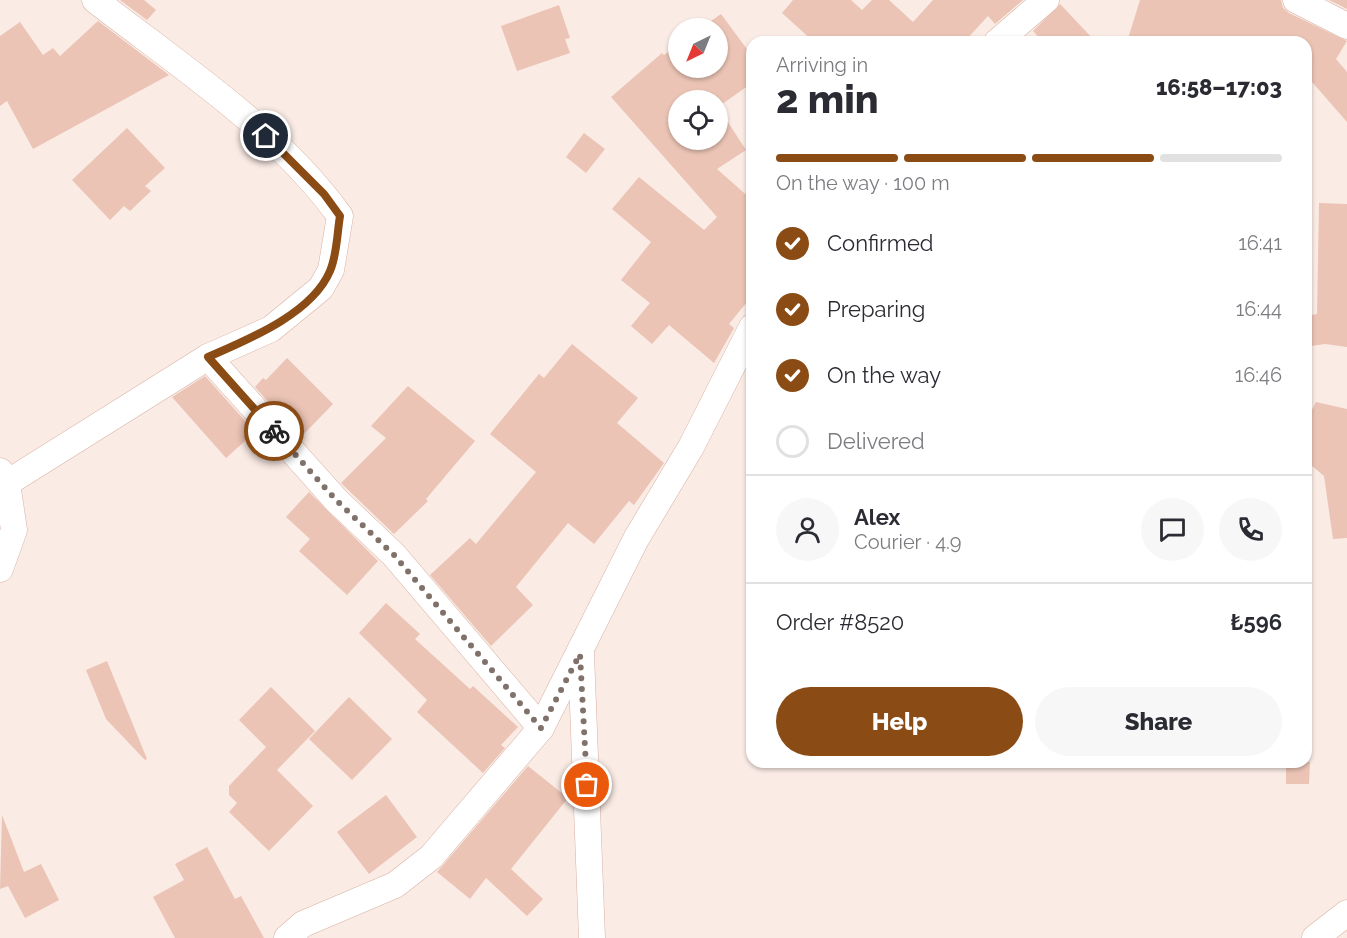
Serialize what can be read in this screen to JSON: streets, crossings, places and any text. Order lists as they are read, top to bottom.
{
  "north": "bottom left",
  "page": {
    "heading": ["2 min", "Arriving in", "16:58–17:03"],
    "panel": [
      "Alex",
      "Courier · 4.9",
      "Order #8520",
      "₺596"
    ],
    "bar": "On the way · 100 m",
    "list": [
      ["Confirmed", "16:41"],
      ["Preparing", "16:44"],
      ["On the way", "16:46"],
      "Delivered"
    ],
    "buttons": ["Help", "Share"]
  }
}
